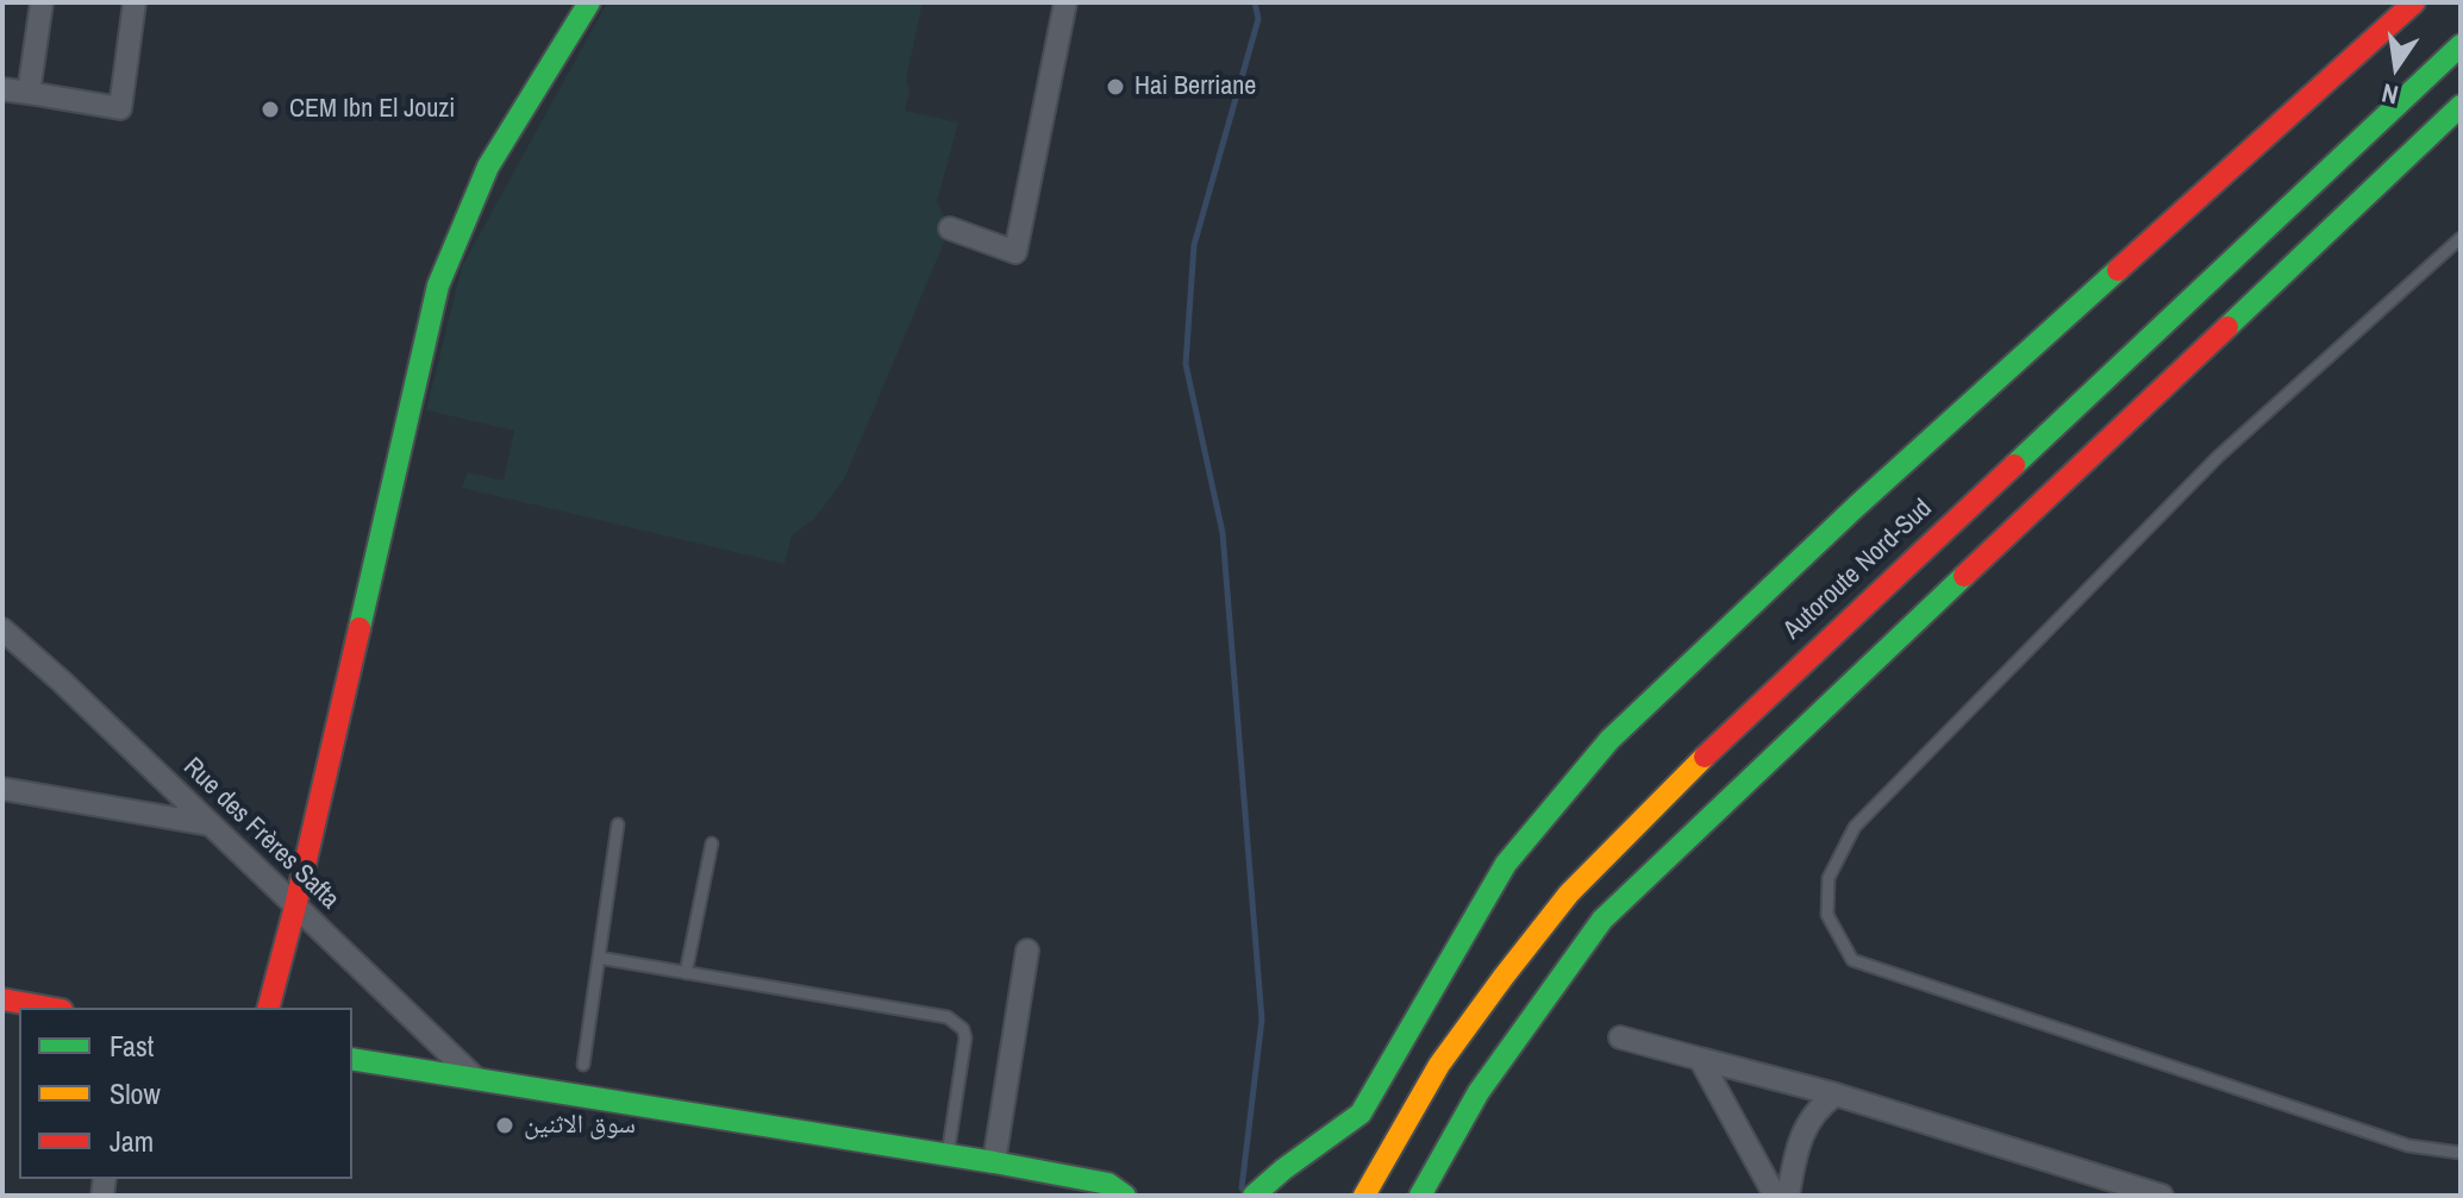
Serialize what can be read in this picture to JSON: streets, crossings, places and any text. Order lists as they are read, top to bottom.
{
  "streets": {
    "main road": ["Autoroute Nord-Sud"],
    "street": ["Rue des Frères Safta"]
  },
  "places": ["Hai Berriane", "CEM Ibn El Jouzi", "ﺳﻮق اﻻﺛﻨﻴﻦ"],
  "legend": ["Fast", "Slow", "Jam"],
  "north": "bottom"
}
